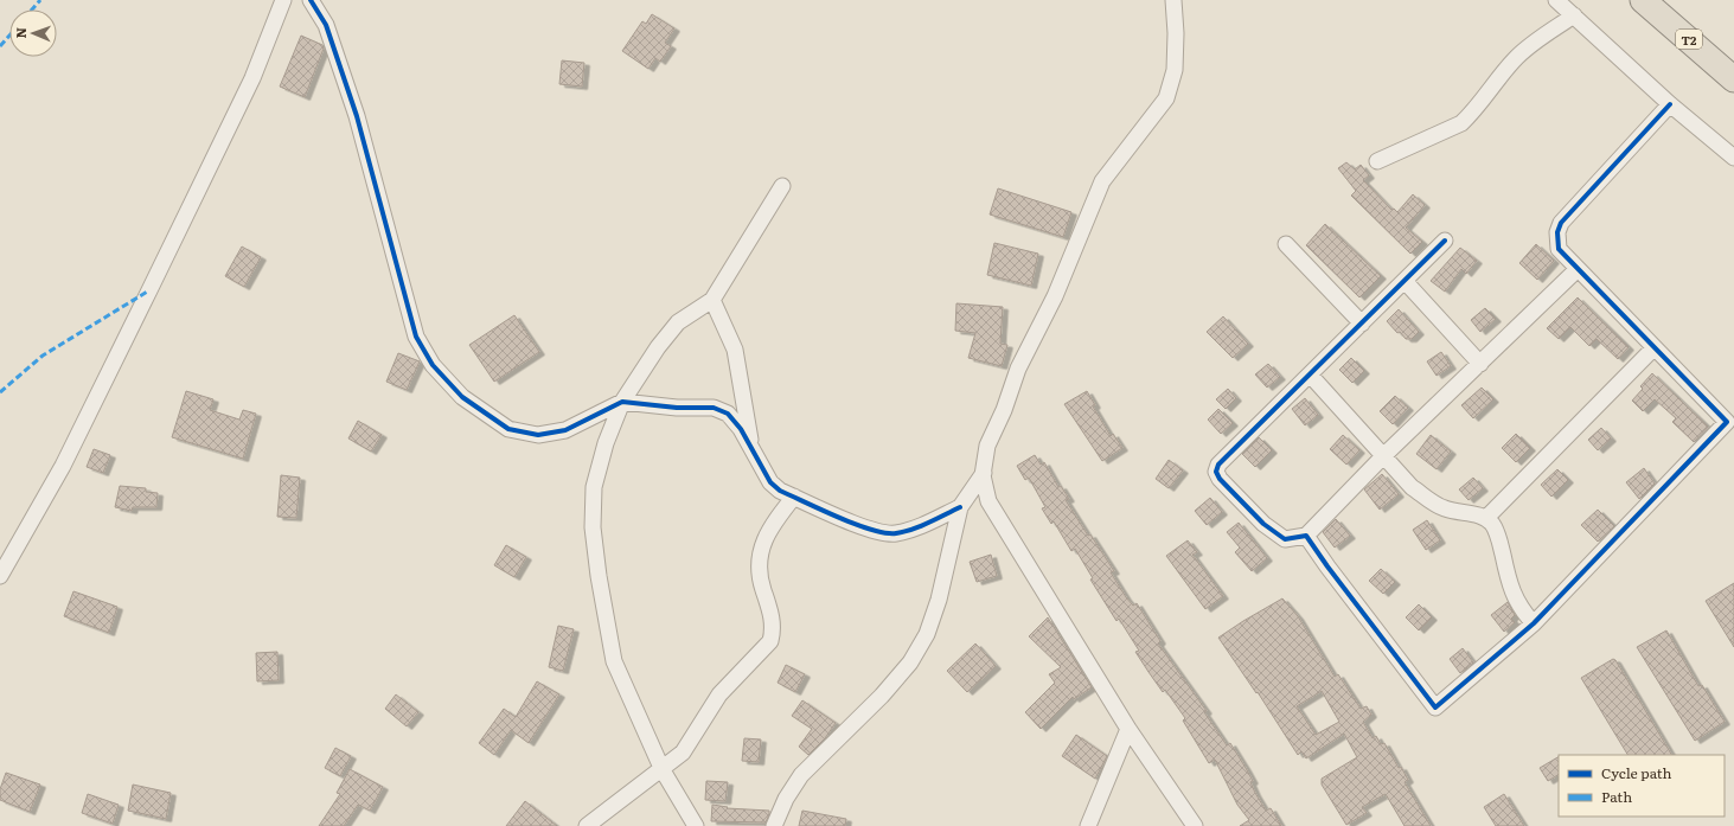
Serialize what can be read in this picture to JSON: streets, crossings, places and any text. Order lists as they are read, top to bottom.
{
  "streets": {
    "highway": ["T2"]
  },
  "legend": ["Cycle path", "Path"],
  "north": "left"
}
